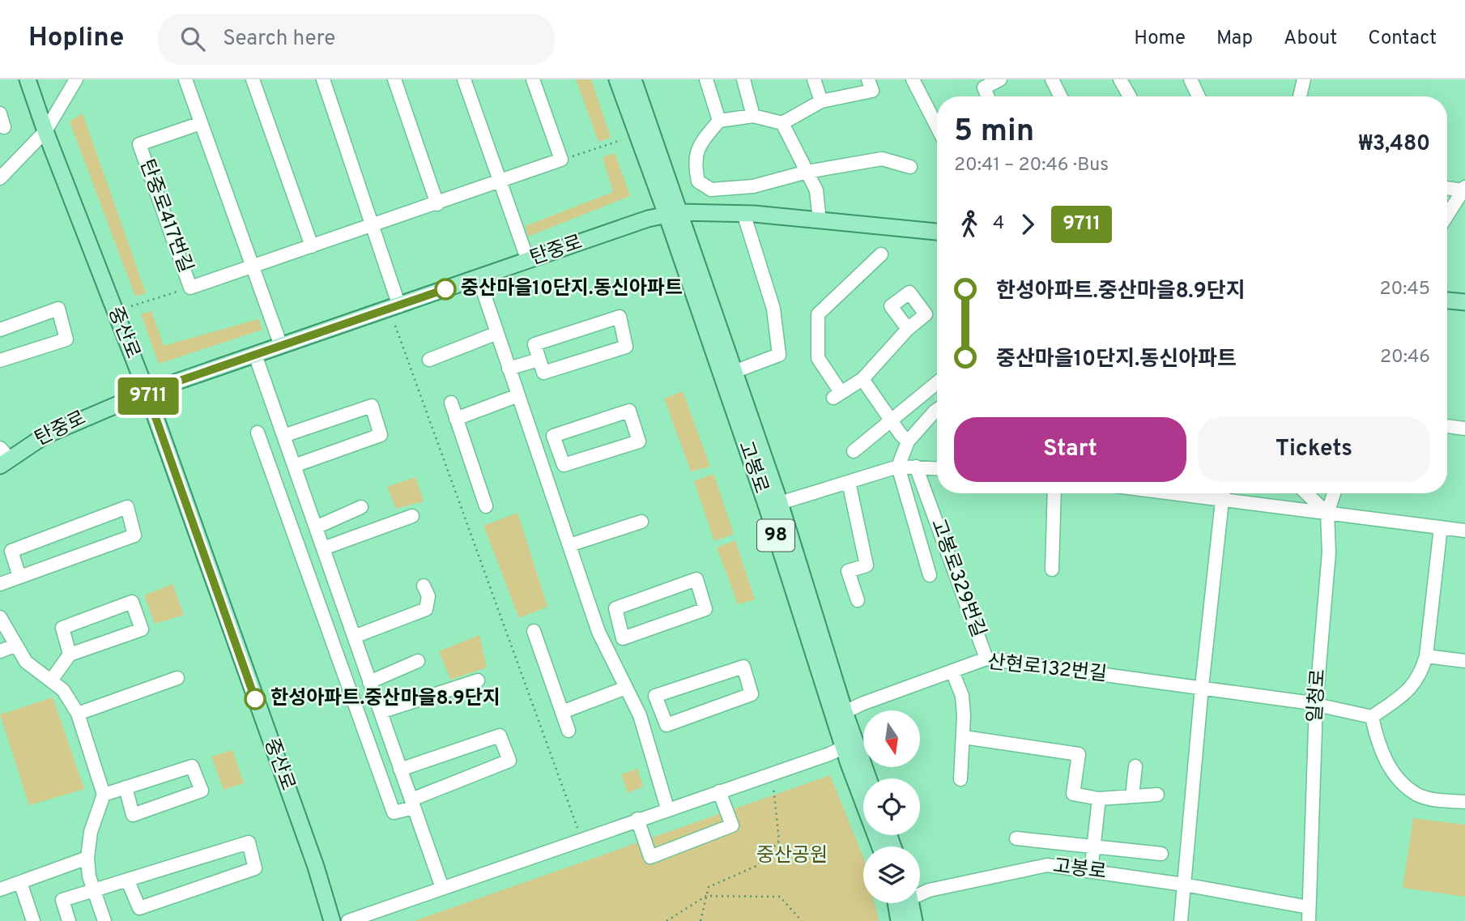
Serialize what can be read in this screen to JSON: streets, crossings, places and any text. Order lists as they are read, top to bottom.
{
  "streets": {
    "main road": [
      "탄중로",
      "중산로",
      "고봉로",
      "98"
    ],
    "street": [
      "탄중로417번길",
      "고봉로329번길",
      "산현로132번길",
      "일청로"
    ]
  },
  "crossings": [
    ["탄중로", "중산로"],
    ["탄중로", "고봉로"],
    ["고봉로", "산현로132번길"],
    ["고봉로329번길", "산현로132번길"],
    ["산현로132번길", "일청로"]
  ],
  "parks": ["중산공원"],
  "places": ["중산마을10단지.동신아파트", "한성아파트.중산마을8.9단지"],
  "lines": ["bus line 9711"],
  "north": "bottom",
  "page": {
    "header": "Hopline",
    "search": "Search here",
    "nav": [
      "Home",
      "Map",
      "About",
      "Contact"
    ],
    "on_map": "9711",
    "heading": ["5 min", "20:41 – 20:46 · Bus", "₩3,480"],
    "legs": ["4", "9711"],
    "list": [
      {
        "name": "한성아파트.중산마을8.9단지",
        "value": "20:45"
      },
      {
        "name": "중산마을10단지.동신아파트",
        "value": "20:46"
      }
    ],
    "buttons": ["Start", "Tickets"]
  }
}
